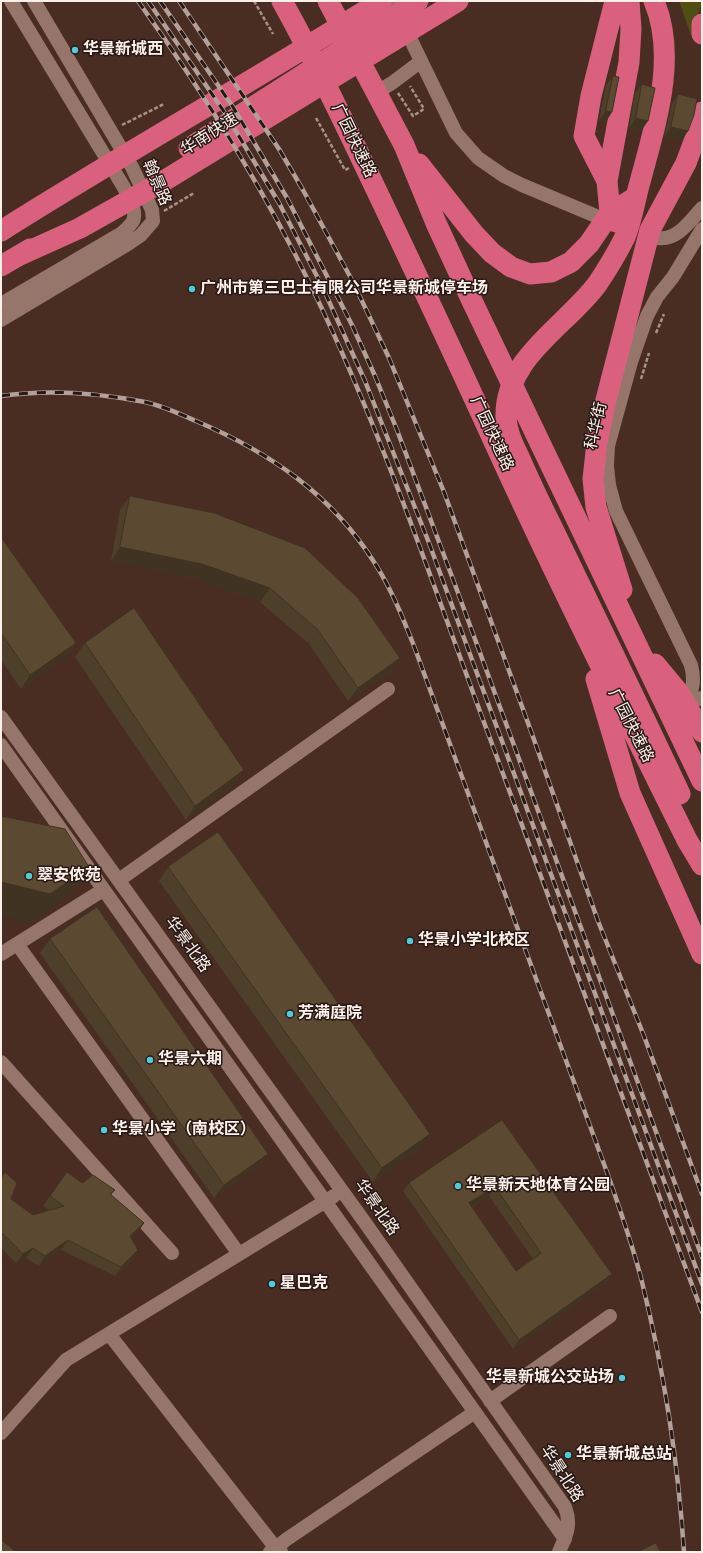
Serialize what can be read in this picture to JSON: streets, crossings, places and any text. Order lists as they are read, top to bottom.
{
  "streets": {
    "highway": ["华南快速", "广园快速路"],
    "street": ["翰景路", "科华街", "华景北路"]
  },
  "places": [
    "华景新城西",
    "广州市第三巴士有限公司华景新城停车场",
    "翠安侬苑",
    "华景小学北校区",
    "芳满庭院",
    "华景六期",
    "华景小学（南校区）",
    "华景新天地体育公园",
    "星巴克",
    "华景新城公交站场",
    "华景新城总站"
  ]
}
